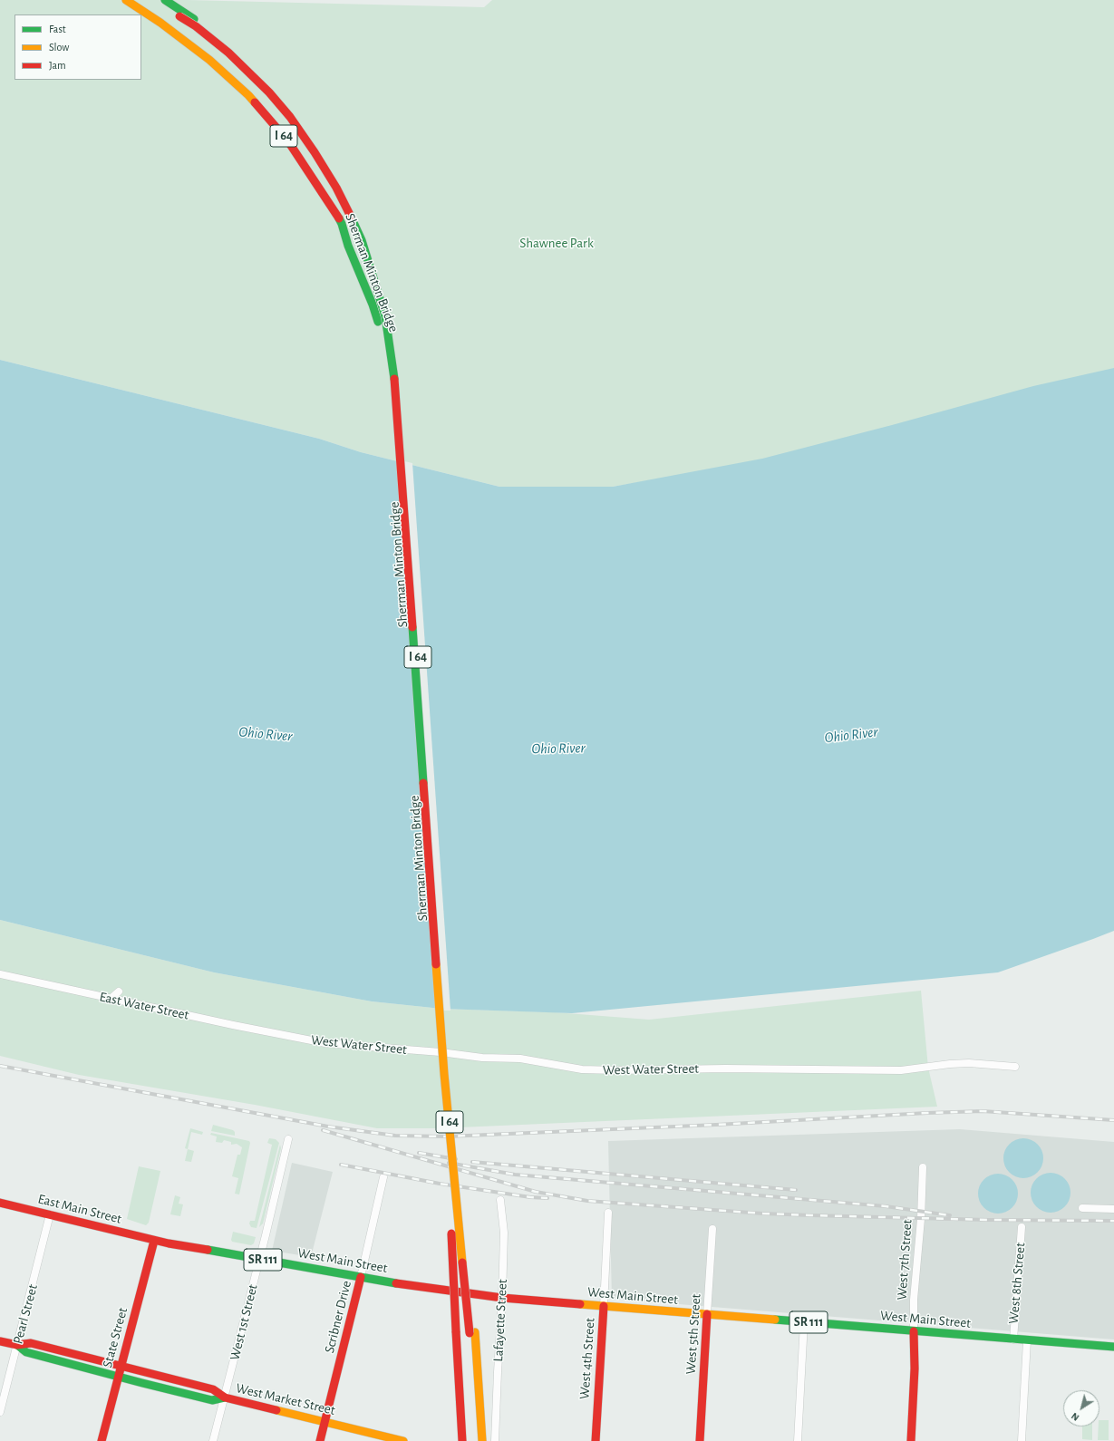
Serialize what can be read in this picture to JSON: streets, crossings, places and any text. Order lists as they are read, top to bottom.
{
  "streets": {
    "main road": [
      "I 64",
      "Sherman Minton Bridge",
      "East Main Street",
      "SR 111",
      "West 7th Street",
      "West Main Street",
      "Scribner Drive",
      "West 5th Street",
      "State Street",
      "West 4th Street",
      "West Market Street"
    ],
    "street": [
      "East Water Street",
      "West Water Street",
      "West 8th Street",
      "Pearl Street",
      "Lafayette Street",
      "West 1st Street"
    ]
  },
  "crossings": [
    ["I 64", "Sherman Minton Bridge"],
    ["East Water Street", "West Water Street"],
    ["East Main Street", "West Main Street"],
    ["East Main Street", "Pearl Street"],
    ["East Main Street", "State Street"],
    ["West 7th Street", "West Main Street"],
    ["West Main Street", "West 8th Street"],
    ["West Main Street", "Scribner Drive"],
    ["West Main Street", "Lafayette Street"],
    ["West Main Street", "West 1st Street"],
    ["West Main Street", "West 5th Street"],
    ["West Main Street", "State Street"],
    ["West Main Street", "West 4th Street"],
    ["Pearl Street", "West Market Street"],
    ["Scribner Drive", "West Market Street"],
    ["West 1st Street", "West Market Street"],
    ["State Street", "West Market Street"]
  ],
  "water": ["Ohio River"],
  "parks": ["Shawnee Park"],
  "legend": ["Fast", "Slow", "Jam"],
  "north": "bottom left"
}
